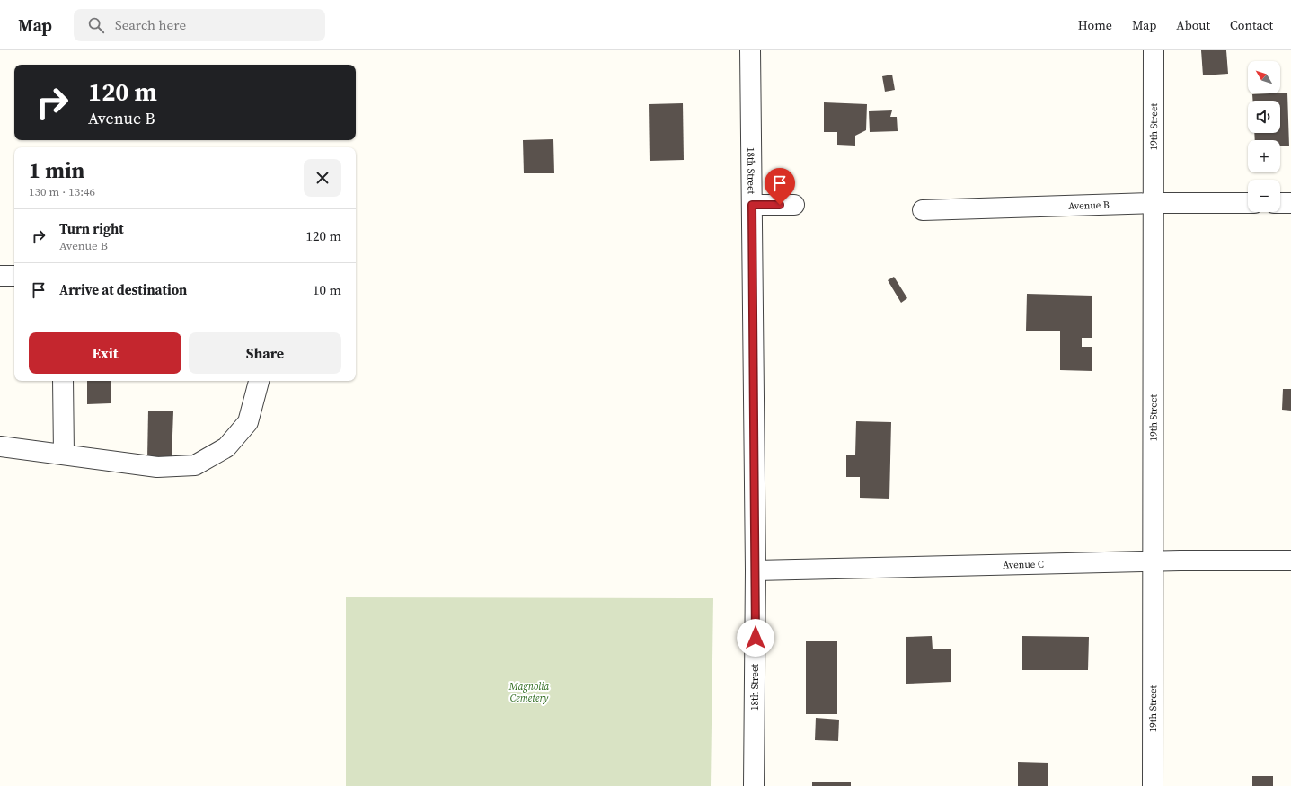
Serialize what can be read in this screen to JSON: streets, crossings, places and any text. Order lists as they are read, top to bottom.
{
  "streets": {
    "street": [
      "19th Street",
      "18th Street",
      "Avenue B",
      "Avenue C"
    ]
  },
  "crossings": [
    ["19th Street", "Avenue B"],
    ["19th Street", "Avenue C"],
    ["18th Street", "Avenue C"]
  ],
  "parks": ["Magnolia Cemetery"],
  "north": "top left",
  "page": {
    "header": "Map",
    "search": "Search here",
    "nav": [
      "Home",
      "Map",
      "About",
      "Contact"
    ],
    "map_buttons": ["+", "−"],
    "turn": ["120 m", "Avenue B"],
    "heading": ["1 min", "130 m · 13:46"],
    "list": [
      {
        "name": "Turn right",
        "note": "Avenue B",
        "value": "120 m"
      },
      {
        "name": "Arrive at destination",
        "value": "10 m"
      }
    ],
    "buttons": ["Exit", "Share"]
  }
}
